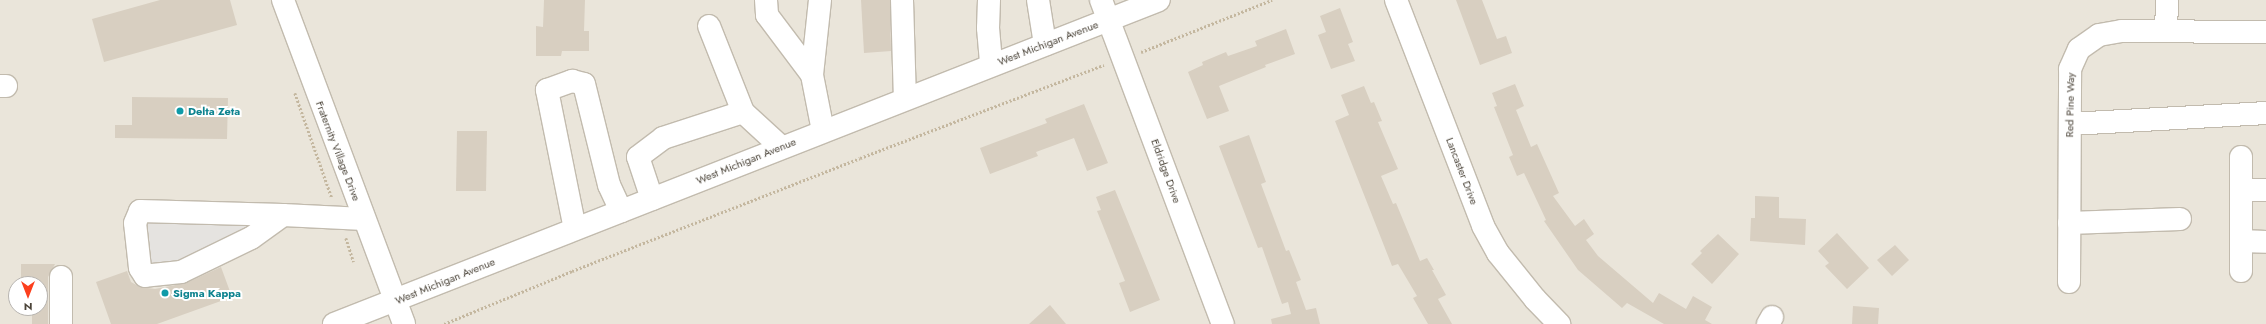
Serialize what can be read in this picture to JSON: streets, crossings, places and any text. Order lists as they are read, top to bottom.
{
  "streets": {
    "street": [
      "West Michigan Avenue",
      "Red Pine Way",
      "Fraternity Village Drive",
      "Eldridge Drive",
      "Lancaster Drive"
    ]
  },
  "crossings": [
    ["West Michigan Avenue", "Fraternity Village Drive"],
    ["West Michigan Avenue", "Eldridge Drive"]
  ],
  "places": ["Delta Zeta", "Sigma Kappa"],
  "north": "bottom"
}
